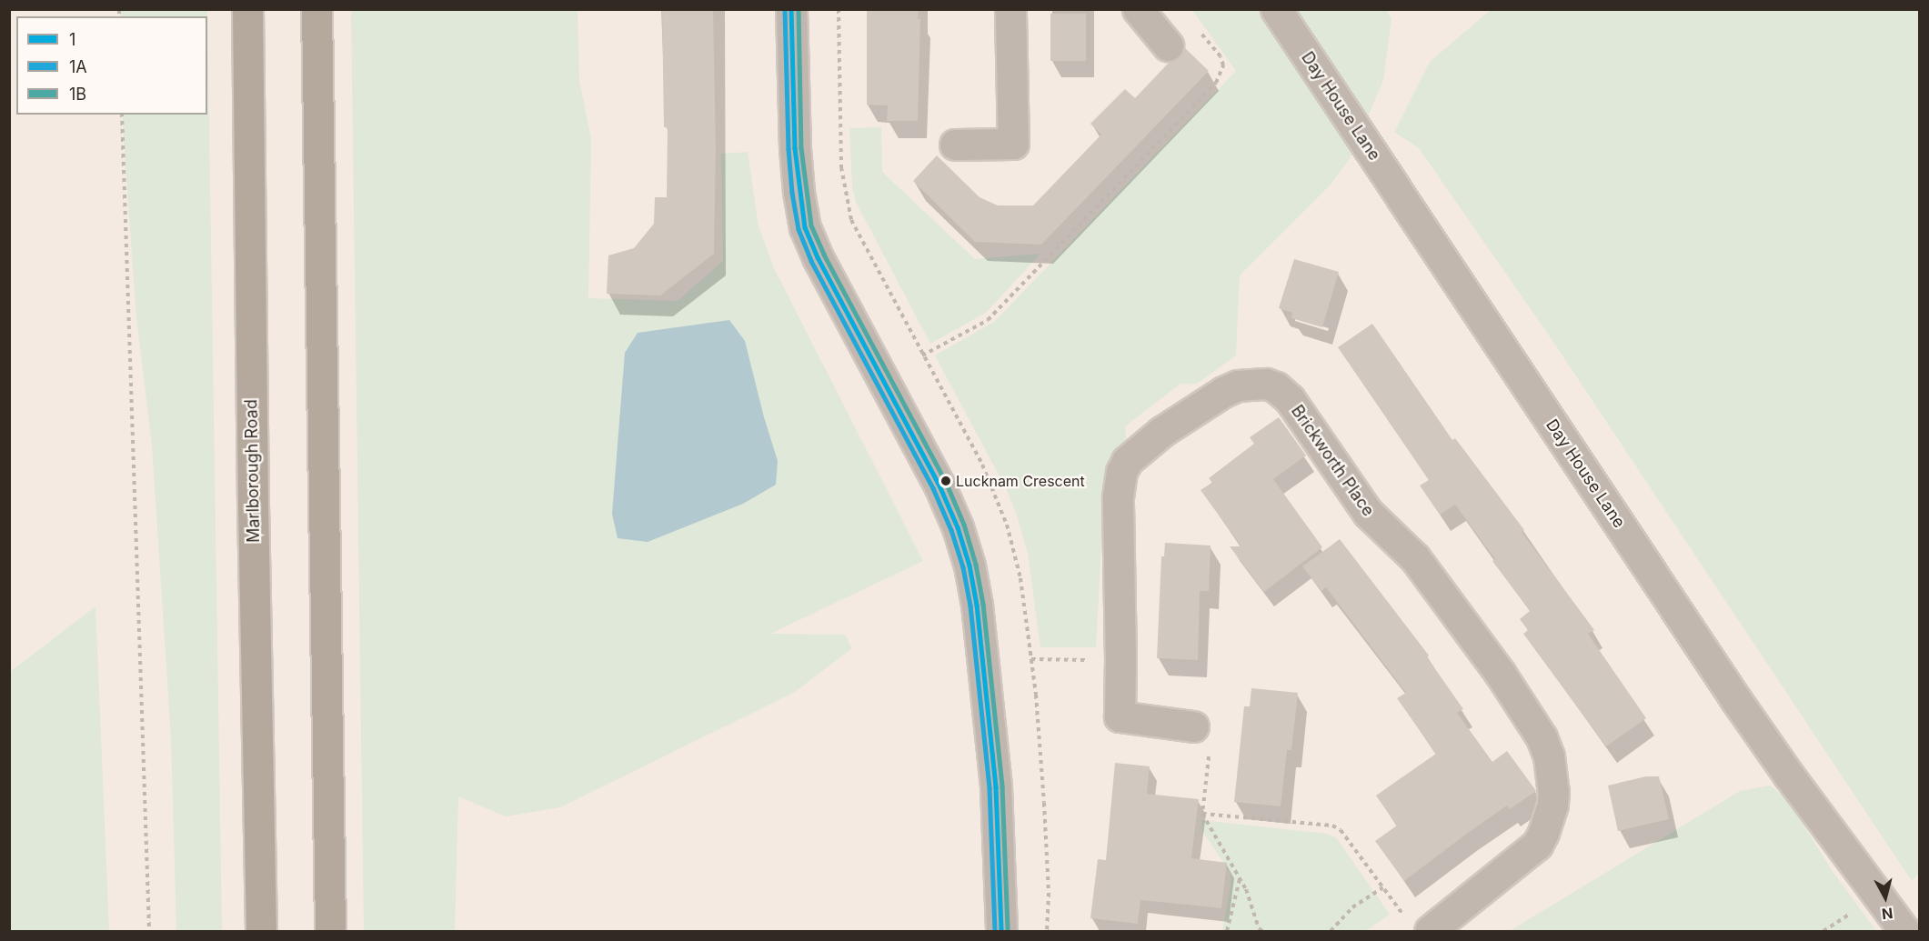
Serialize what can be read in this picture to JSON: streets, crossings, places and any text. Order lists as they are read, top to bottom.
{
  "streets": {
    "highway": ["Marlborough Road"],
    "street": ["Day House Lane", "Brickworth Place"]
  },
  "places": ["Lucknam Crescent"],
  "lines": ["transit line 1", "transit line 1A", "transit line 1B"],
  "legend": ["1", "1A", "1B"],
  "north": "bottom"
}
